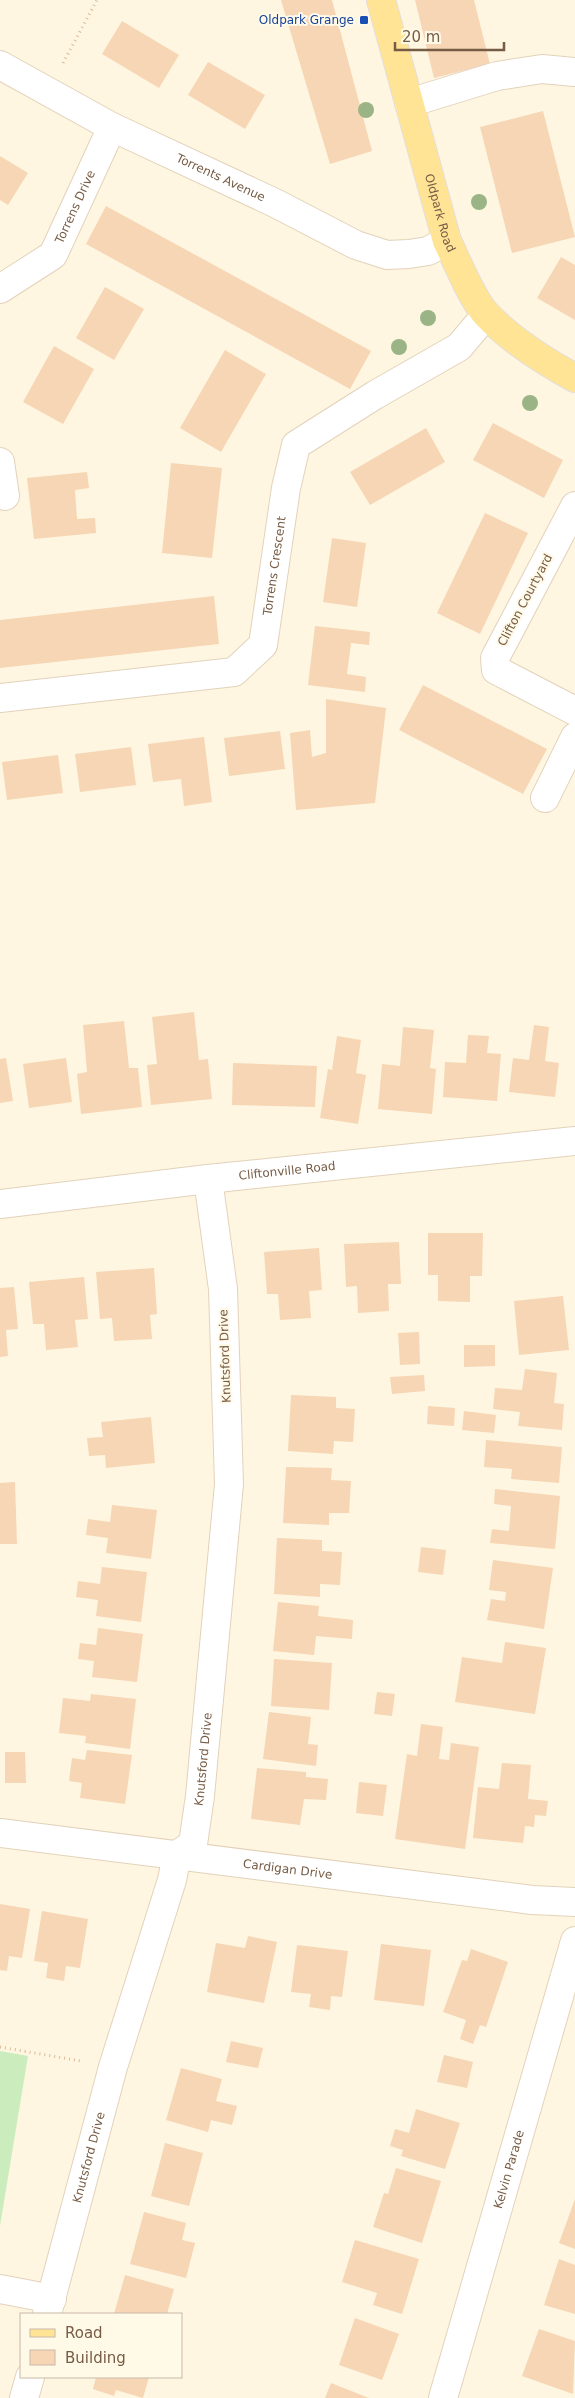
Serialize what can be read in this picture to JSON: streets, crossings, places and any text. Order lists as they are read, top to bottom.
{
  "streets": {
    "main road": ["Oldpark Road"],
    "street": [
      "Torrents Avenue",
      "Torrens Drive",
      "Torrens Crescent",
      "Clifton Courtyard",
      "Cliftonville Road",
      "Knutsford Drive",
      "Cardigan Drive",
      "Kelvin Parade"
    ]
  },
  "crossings": [
    ["Torrents Avenue", "Torrens Drive"],
    ["Torrents Avenue", "Oldpark Road"],
    ["Oldpark Road", "Torrens Crescent"],
    ["Cliftonville Road", "Knutsford Drive"],
    ["Knutsford Drive", "Cardigan Drive"]
  ],
  "places": {
    "transit": ["Oldpark Grange"]
  },
  "legend": ["Road", "Building"],
  "scale_bar": "20 m"
}
